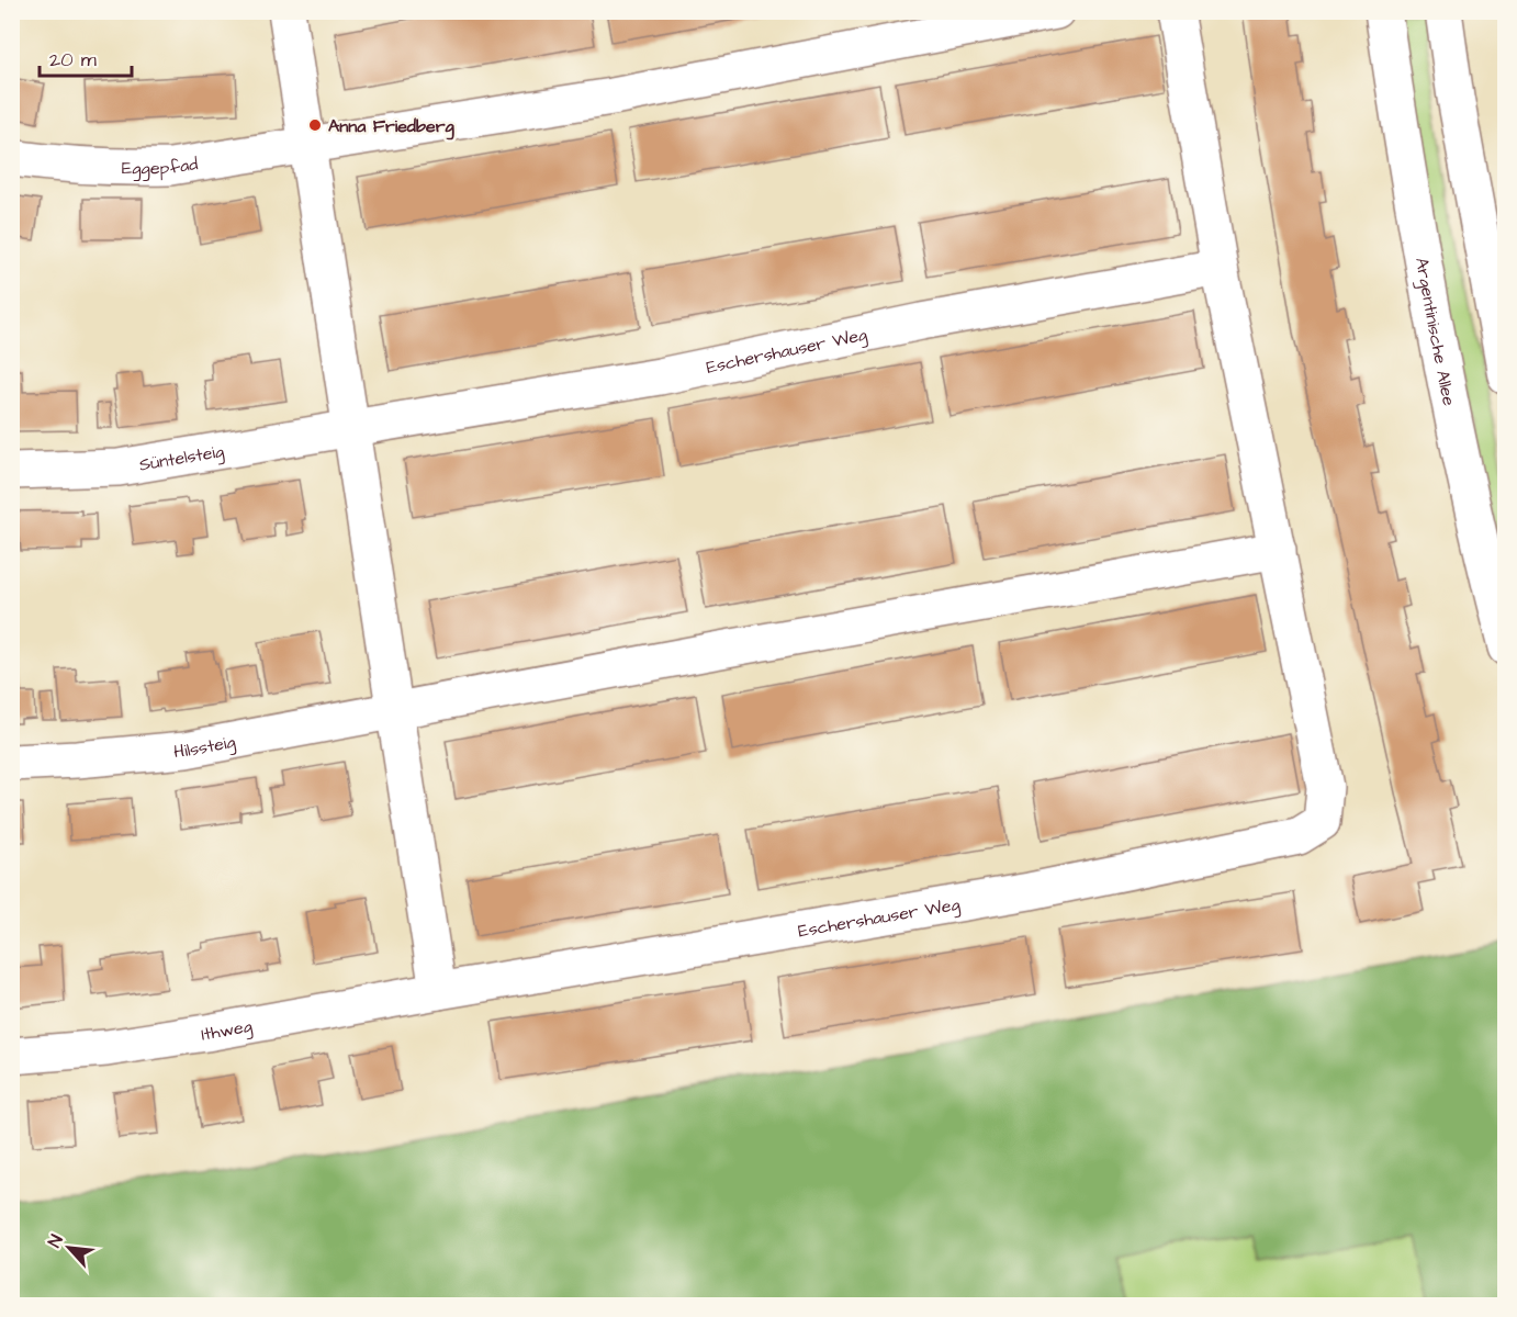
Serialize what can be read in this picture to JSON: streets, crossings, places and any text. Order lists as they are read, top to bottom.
{
  "streets": {
    "street": [
      "Eggepfad",
      "Argentinische Allee",
      "Eschershauser Weg",
      "Süntelsteig",
      "Hilssteig",
      "Ithweg"
    ]
  },
  "crossings": [
    ["Eschershauser Weg", "Süntelsteig"],
    ["Eschershauser Weg", "Ithweg"]
  ],
  "places": ["Anna Friedberg"],
  "scale_bar": "20 m",
  "north": "top left"
}
